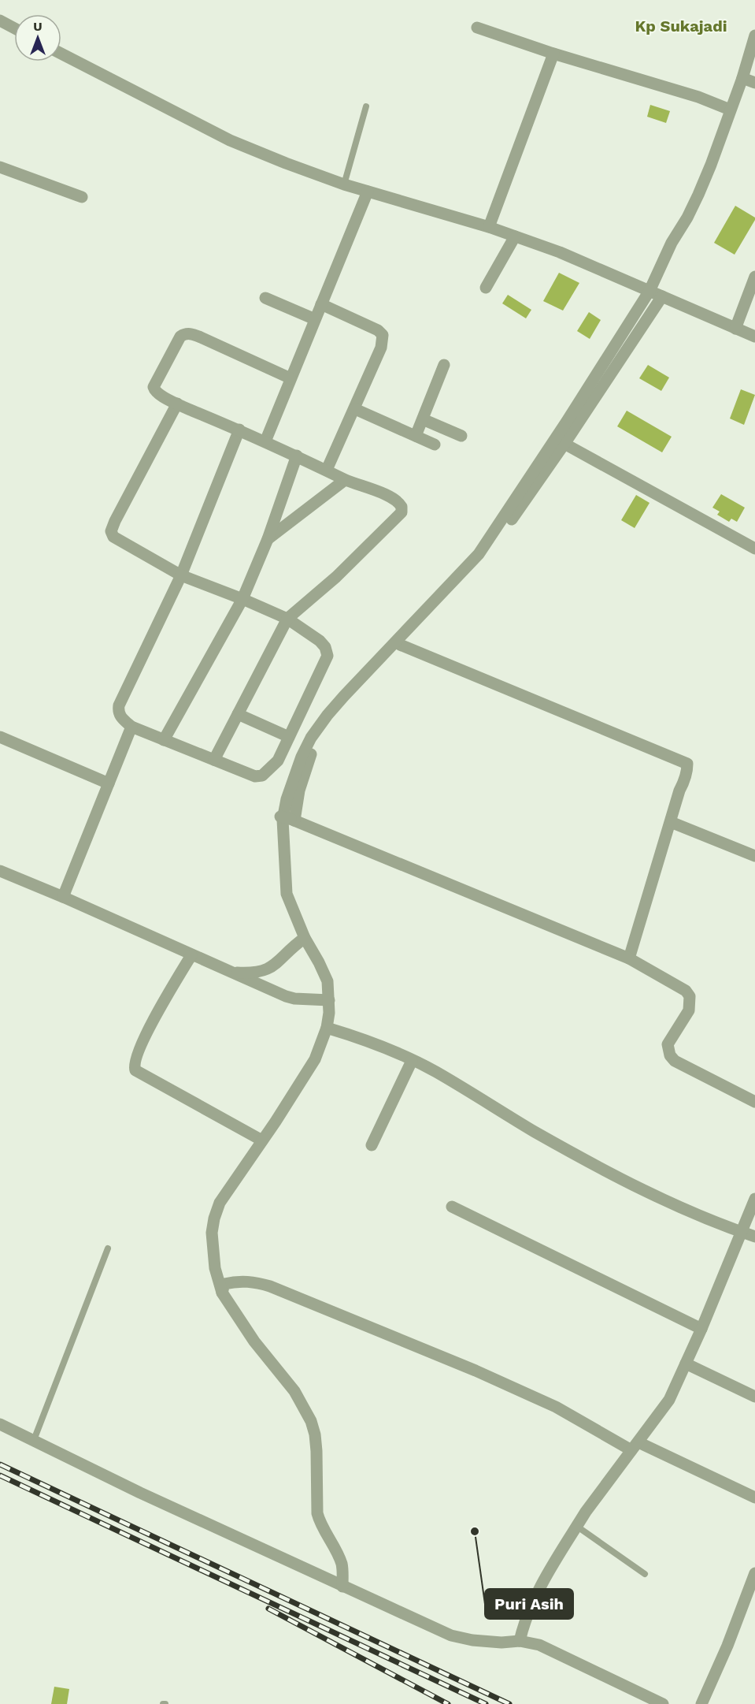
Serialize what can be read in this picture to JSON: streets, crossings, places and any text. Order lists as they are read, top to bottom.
{
  "districts": ["Kp Sukajadi"],
  "places": ["Puri Asih"],
  "north": "top"
}
